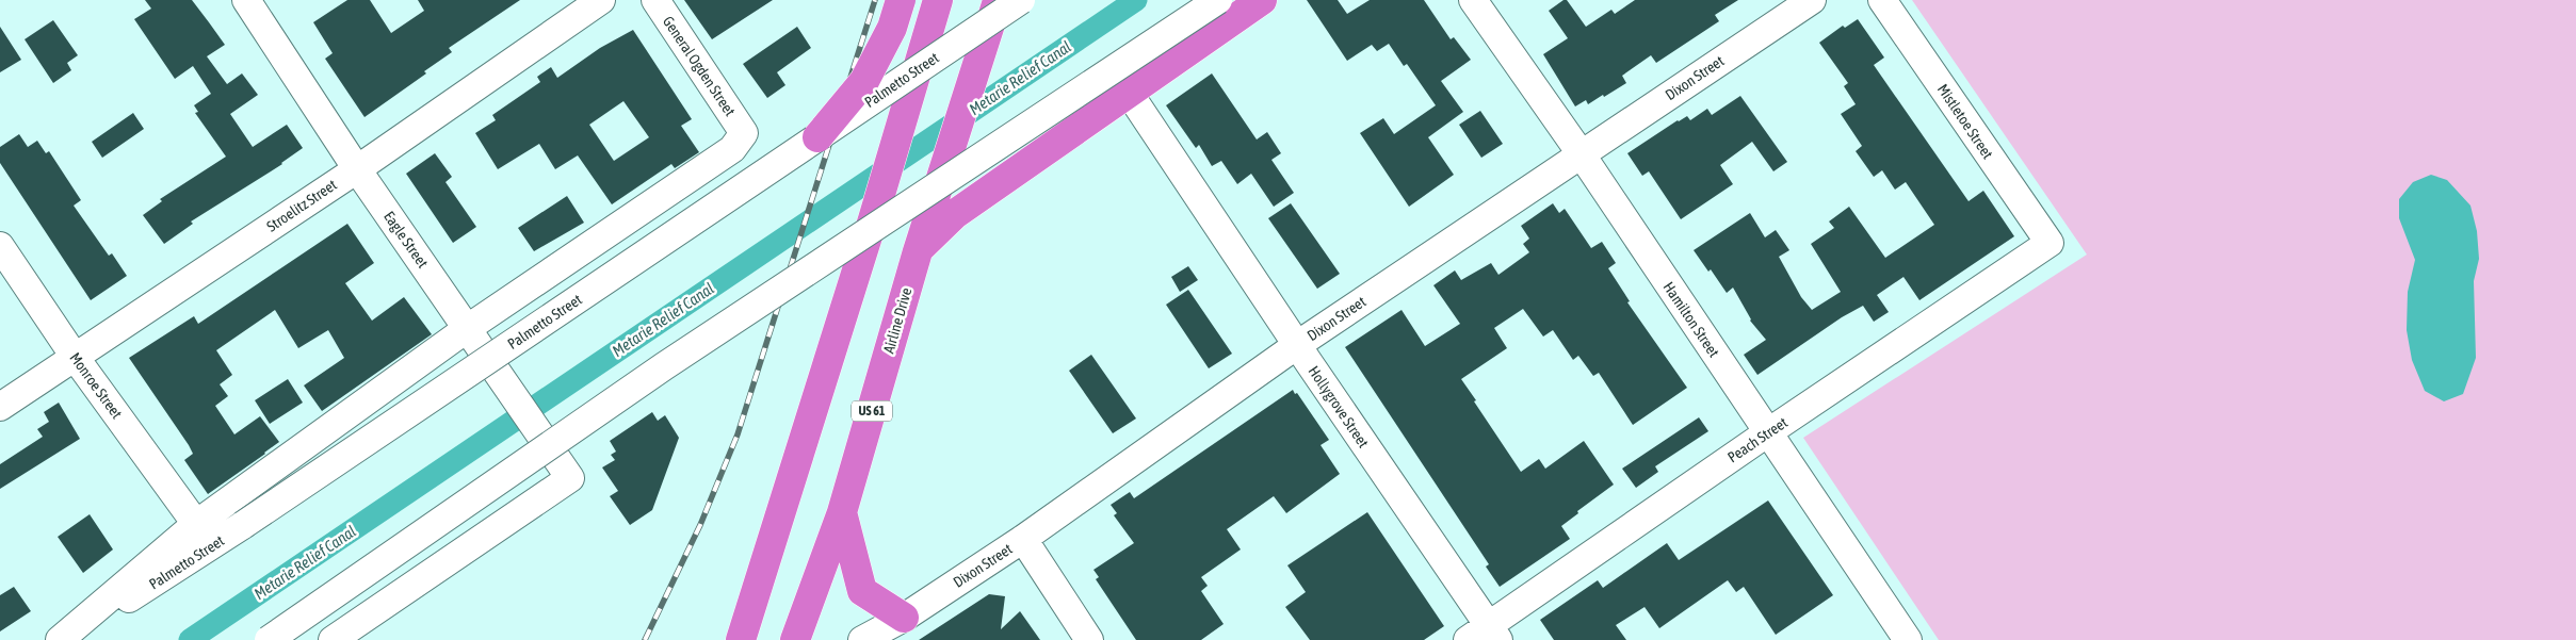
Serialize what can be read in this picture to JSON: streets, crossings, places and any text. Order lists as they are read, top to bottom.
{
  "streets": {
    "highway": ["Airline Drive", "US 61"],
    "street": [
      "General Ogden Street",
      "Dixon Street",
      "Palmetto Street",
      "Mistletoe Street",
      "Stroelitz Street",
      "Eagle Street",
      "Hamilton Street",
      "Monroe Street",
      "Hollygrove Street",
      "Peach Street"
    ]
  },
  "crossings": [
    ["General Ogden Street", "Palmetto Street"],
    ["Dixon Street", "Hamilton Street"],
    ["Dixon Street", "Hollygrove Street"],
    ["Palmetto Street", "Eagle Street"],
    ["Palmetto Street", "Monroe Street"],
    ["Mistletoe Street", "Peach Street"],
    ["Stroelitz Street", "Eagle Street"],
    ["Stroelitz Street", "Monroe Street"],
    ["Hamilton Street", "Peach Street"],
    ["Hollygrove Street", "Peach Street"]
  ],
  "water": ["Metarie Relief Canal"]
}
